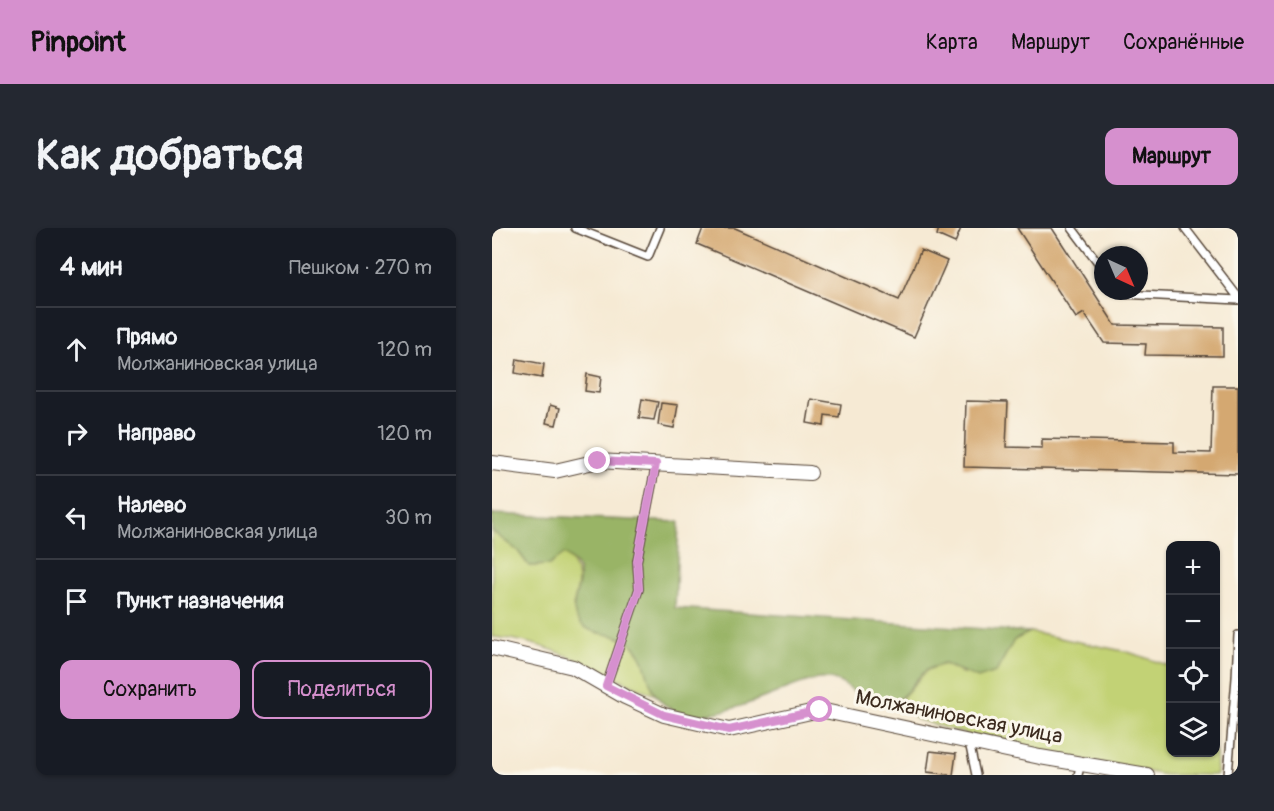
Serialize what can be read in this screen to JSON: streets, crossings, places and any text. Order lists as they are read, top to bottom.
{
  "streets": {
    "street": ["Молжаниновская улица"]
  },
  "north": "bottom right",
  "page": {
    "header": "Pinpoint",
    "nav": ["Карта", "Маршрут", "Сохранённые"],
    "buttons": [
      "Маршрут",
      ["Сохранить", "Поделиться"]
    ],
    "title": "Как добраться",
    "heading": ["4 мин", "Пешком · 270 m"],
    "list": [
      ["Прямо", "Молжаниновская улица", "120 m"],
      ["Направо", "120 m"],
      ["Налево", "Молжаниновская улица", "30 m"],
      "Пункт назначения"
    ],
    "map_buttons": ["+", "−"]
  }
}
